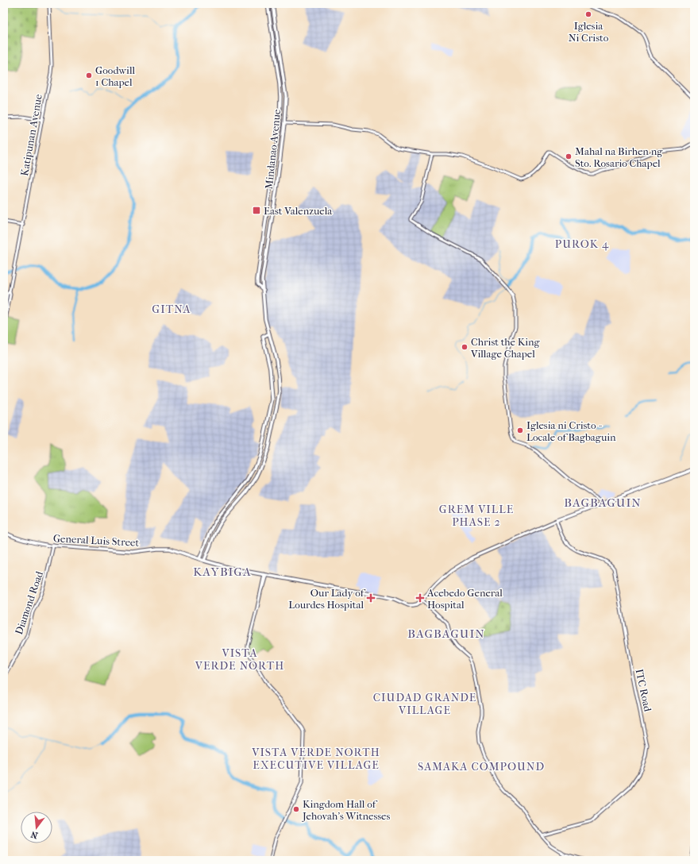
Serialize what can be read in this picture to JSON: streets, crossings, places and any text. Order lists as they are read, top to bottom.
{
  "streets": {
    "main road": ["Mindanao Avenue", "General Luis Street"],
    "street": ["Katipunan Avenue", "Diamond Road", "ITC Road"]
  },
  "crossings": [
    ["Mindanao Avenue", "General Luis Street"],
    ["General Luis Street", "Diamond Road"]
  ],
  "districts": [
    "PUROK 4",
    "GITNA",
    "BAGBAGUIN",
    "GREM VILLE PHASE 2",
    "KAYBIGA",
    "BAGBAGUIN",
    "VISTA VERDE NORTH",
    "CIUDAD GRANDE VILLAGE",
    "VISTA VERDE NORTH EXECUTIVE VILLAGE",
    "SAMAKA COMPOUND"
  ],
  "places": {
    "other": [
      "Iglesia Ni Cristo",
      "Goodwill 1 Chapel",
      "Mahal na Birhen ng Sto. Rosario Chapel",
      "Christ the King Village Chapel",
      "Iglesia ni Cristo - Locale of Bagbaguin",
      "Kingdom Hall of Jehovah's Witnesses"
    ],
    "transit": ["East Valenzuela"],
    "health": ["Our Lady of Lourdes Hospital", "Acebedo General Hospital"]
  },
  "north": "bottom"
}
